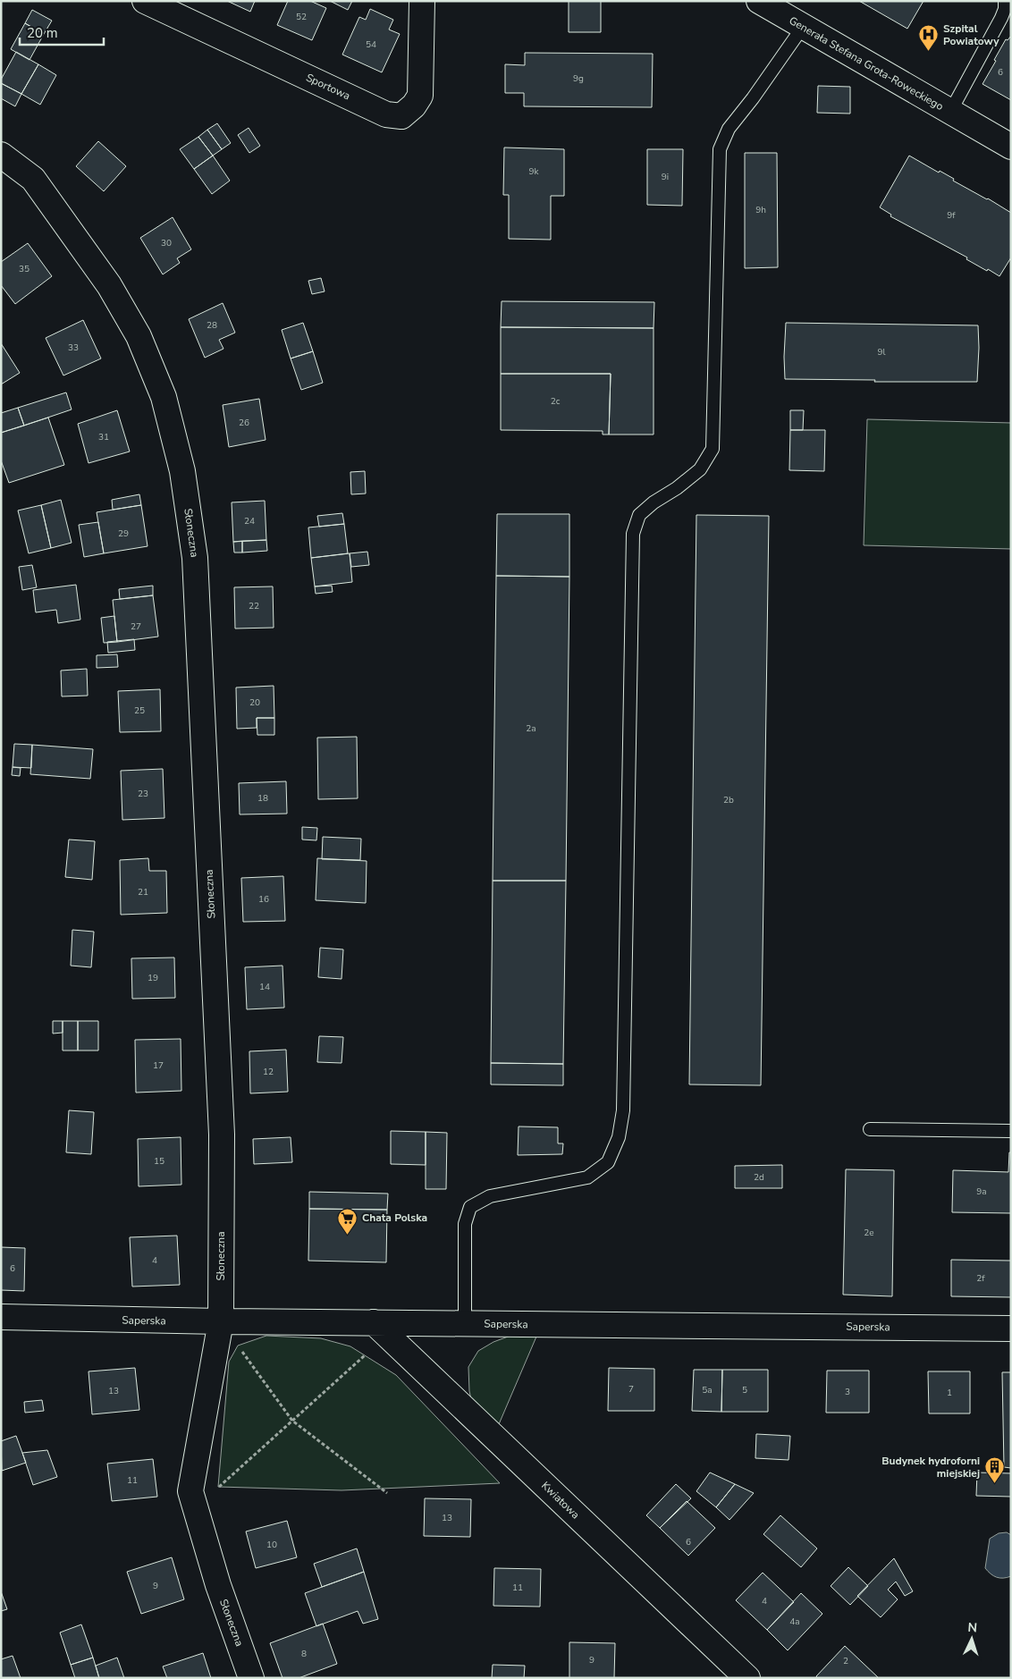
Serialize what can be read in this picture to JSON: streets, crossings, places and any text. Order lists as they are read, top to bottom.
{
  "streets": {
    "street": [
      "Generała Stefana Grota-Roweckiego",
      "Sportowa",
      "Słoneczna",
      "Saperska",
      "Kwiatowa"
    ]
  },
  "crossings": [
    ["Słoneczna", "Saperska"],
    ["Saperska", "Kwiatowa"]
  ],
  "places": {
    "hospital": ["Szpital Powiatowy"],
    "supermarket": ["Chata Polska"],
    "building": ["Budynek hydroforni miejskiej"]
  },
  "house_numbers": [
    "52",
    "54",
    "6",
    "9g",
    "9k",
    "9i",
    "9h",
    "9f",
    "30",
    "35",
    "28",
    "33",
    "9l",
    "2c",
    "26",
    "31",
    "24",
    "29",
    "22",
    "27",
    "20",
    "25",
    "2a",
    "23",
    "18",
    "2b",
    "21",
    "16",
    "19",
    "14",
    "17",
    "12",
    "15",
    "2d",
    "9a",
    "2e",
    "4",
    "6",
    "2f",
    "7",
    "5a",
    "5",
    "13",
    "3",
    "1",
    "11",
    "13",
    "6",
    "10",
    "9",
    "11",
    "4",
    "4a",
    "8",
    "9",
    "2"
  ],
  "scale_bar": "20 m",
  "north": "top"
}
